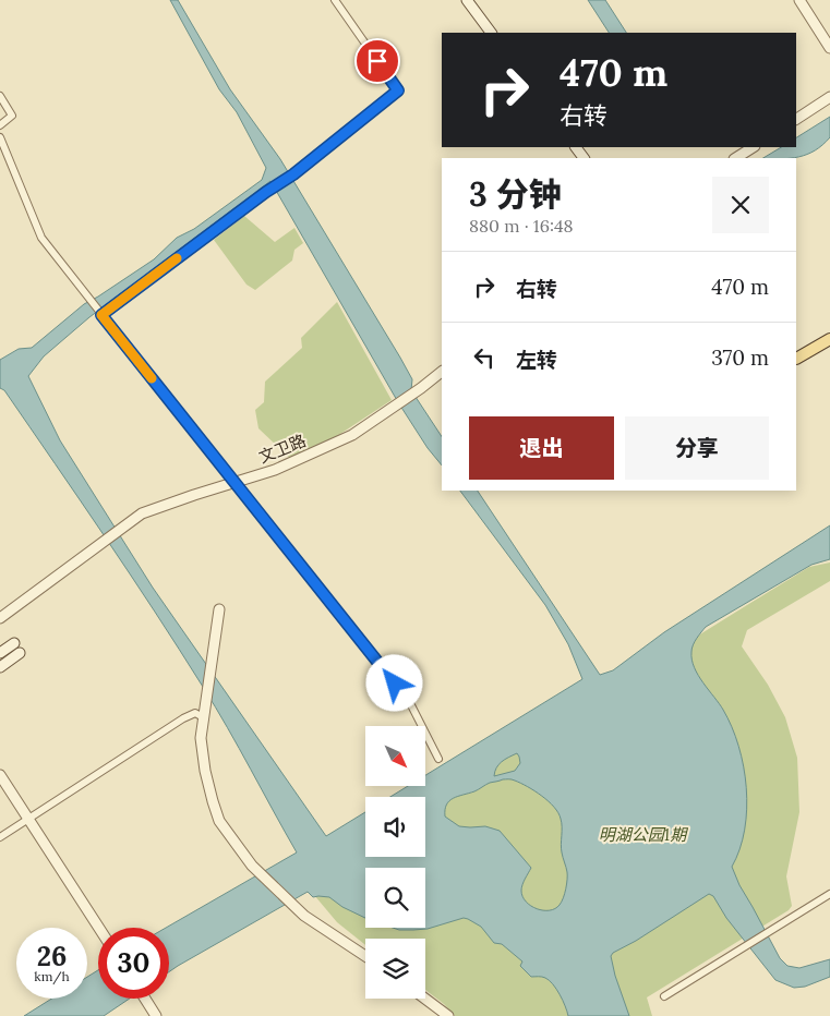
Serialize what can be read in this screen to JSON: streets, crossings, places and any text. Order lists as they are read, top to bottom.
{
  "streets": {
    "street": ["文卫路"]
  },
  "parks": ["明湖公园1期"],
  "north": "bottom right",
  "page": {
    "turn": ["470 m", "右转"],
    "heading": ["3 分钟", "880 m · 16:48"],
    "list": [
      {
        "name": "右转",
        "value": "470 m"
      },
      {
        "name": "左转",
        "value": "370 m"
      }
    ],
    "buttons": ["退出", "分享"],
    "speed": "26 km/h",
    "limit": "30"
  }
}
